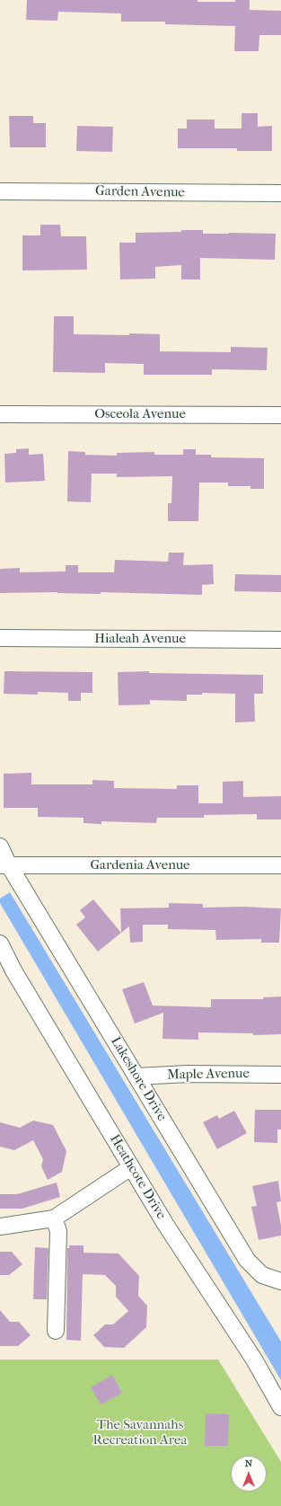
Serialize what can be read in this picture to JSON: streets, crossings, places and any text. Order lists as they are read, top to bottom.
{
  "streets": {
    "street": [
      "Garden Avenue",
      "Osceola Avenue",
      "Hialeah Avenue",
      "Gardenia Avenue",
      "Maple Avenue",
      "Lakeshore Drive",
      "Heathcote Drive"
    ]
  },
  "crossings": [
    ["Gardenia Avenue", "Lakeshore Drive"],
    ["Maple Avenue", "Lakeshore Drive"]
  ],
  "parks": ["The Savannahs Recreation Area"],
  "north": "top"
}
